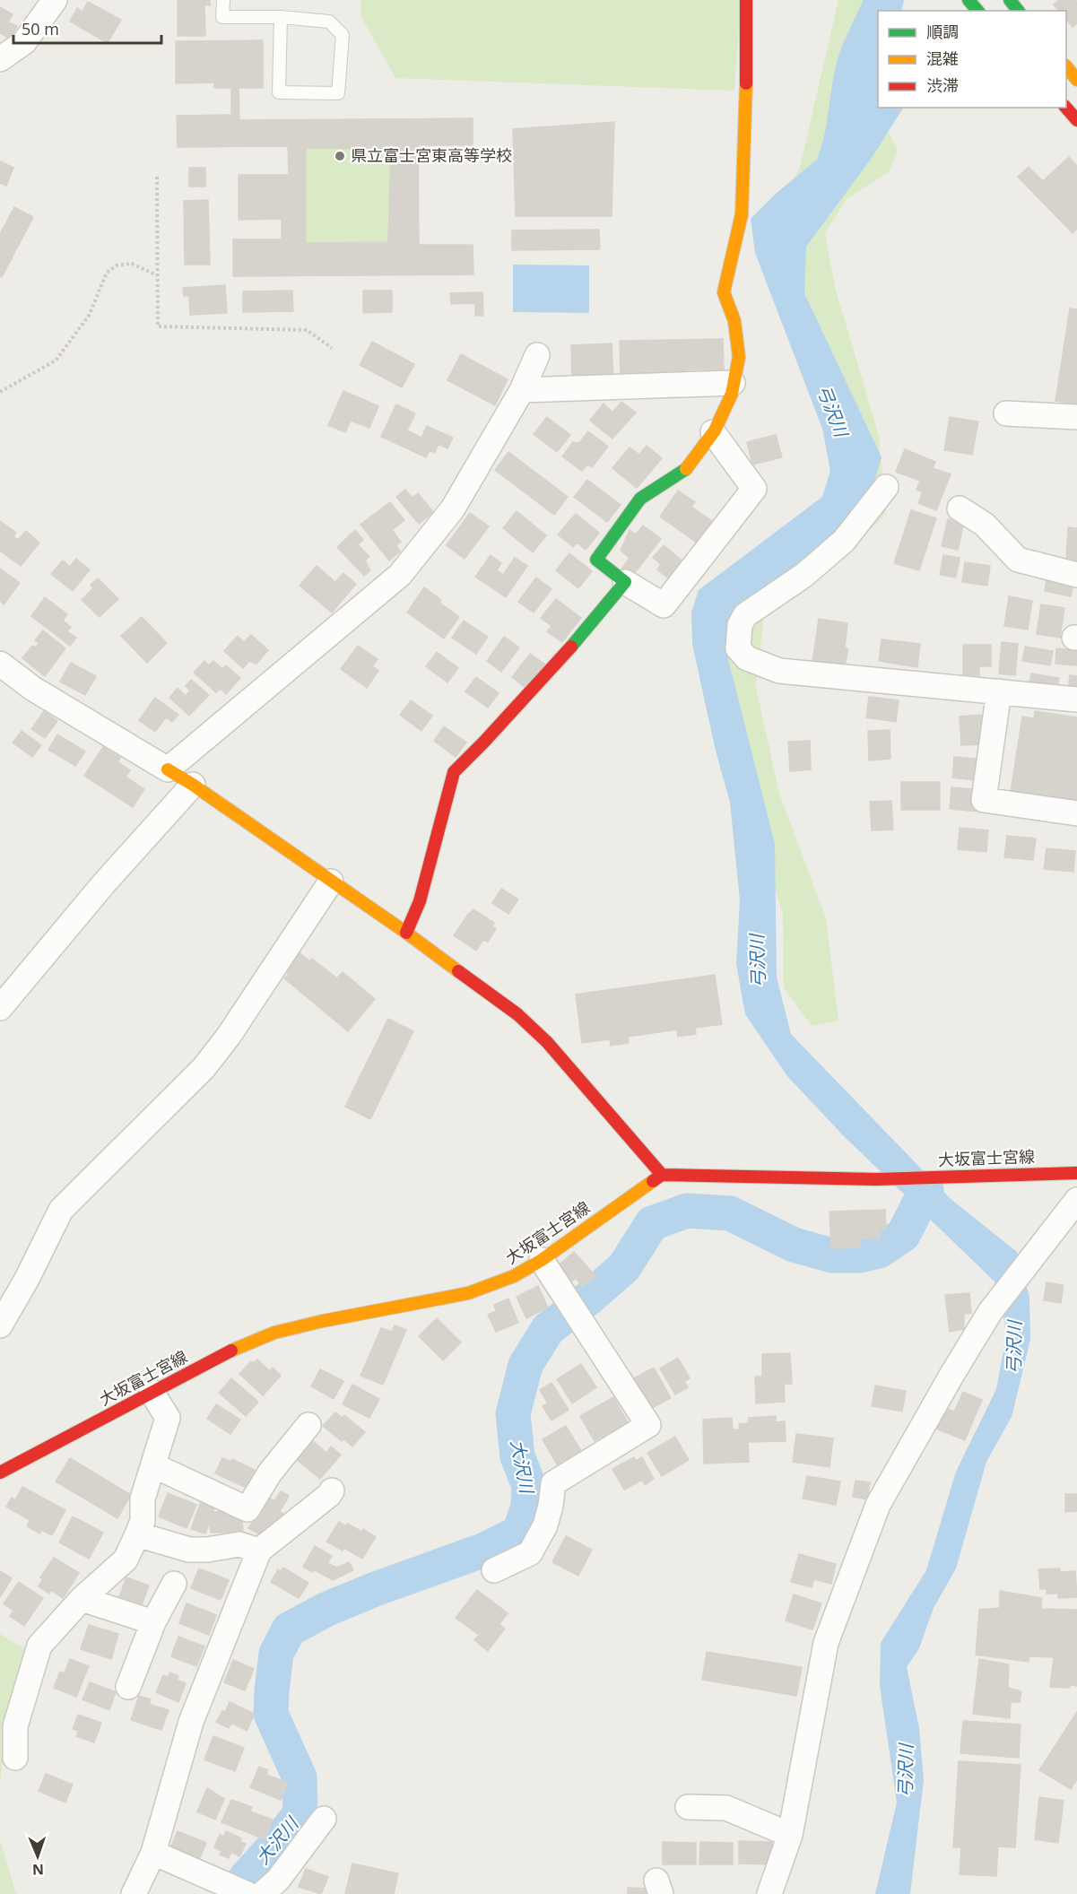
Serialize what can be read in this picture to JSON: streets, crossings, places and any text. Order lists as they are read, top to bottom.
{
  "streets": {
    "main road": ["大坂富士宮線"]
  },
  "water": ["弓沢川", "大沢川"],
  "places": ["県立富士宮東高等学校"],
  "legend": ["順調", "混雑", "渋滞"],
  "scale_bar": "50 m",
  "north": "bottom"
}
